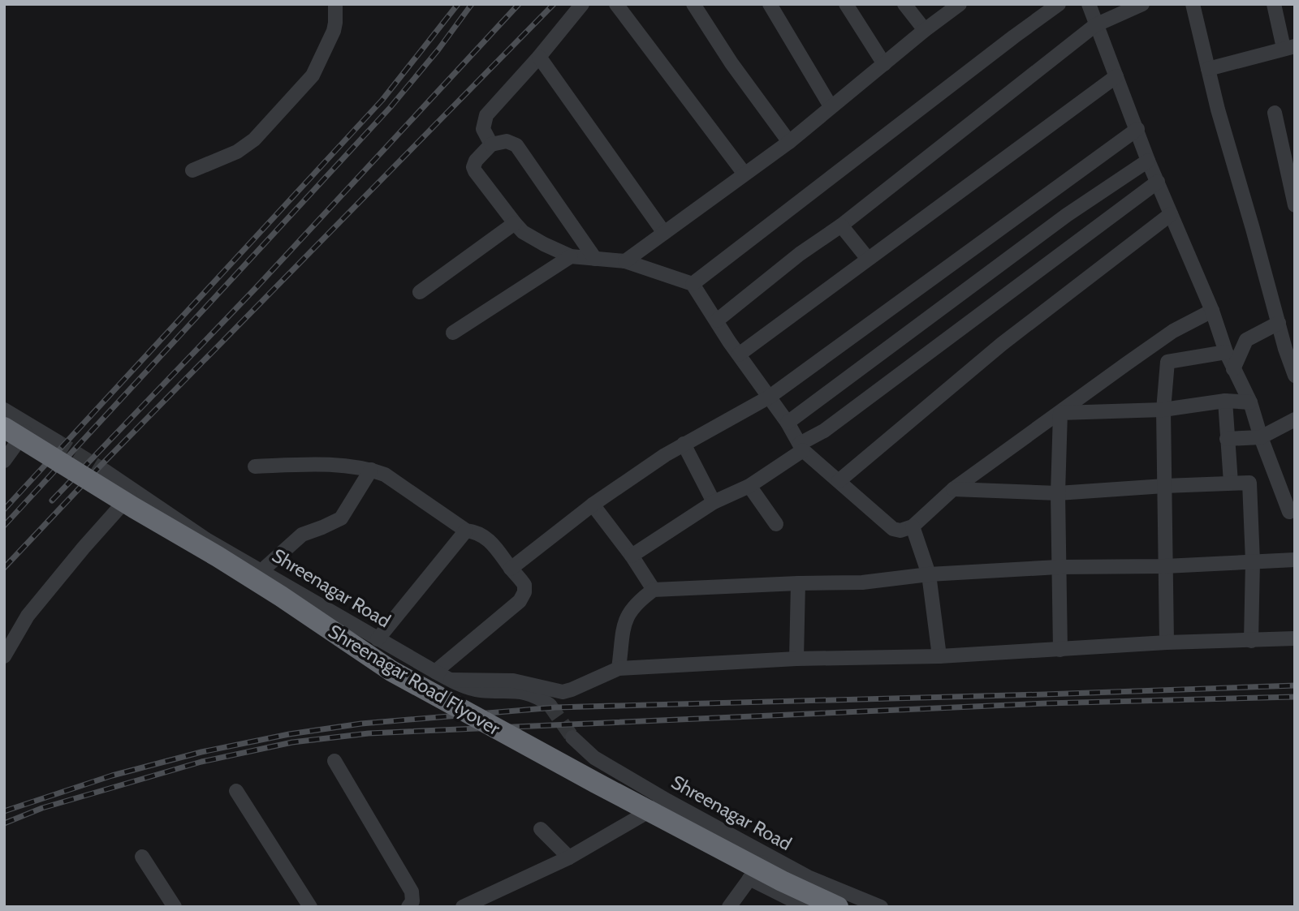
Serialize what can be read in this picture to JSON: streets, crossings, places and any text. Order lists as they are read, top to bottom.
{
  "streets": {
    "highway": ["Shreenagar Road Flyover"],
    "street": ["Shreenagar Road"]
  }
}
